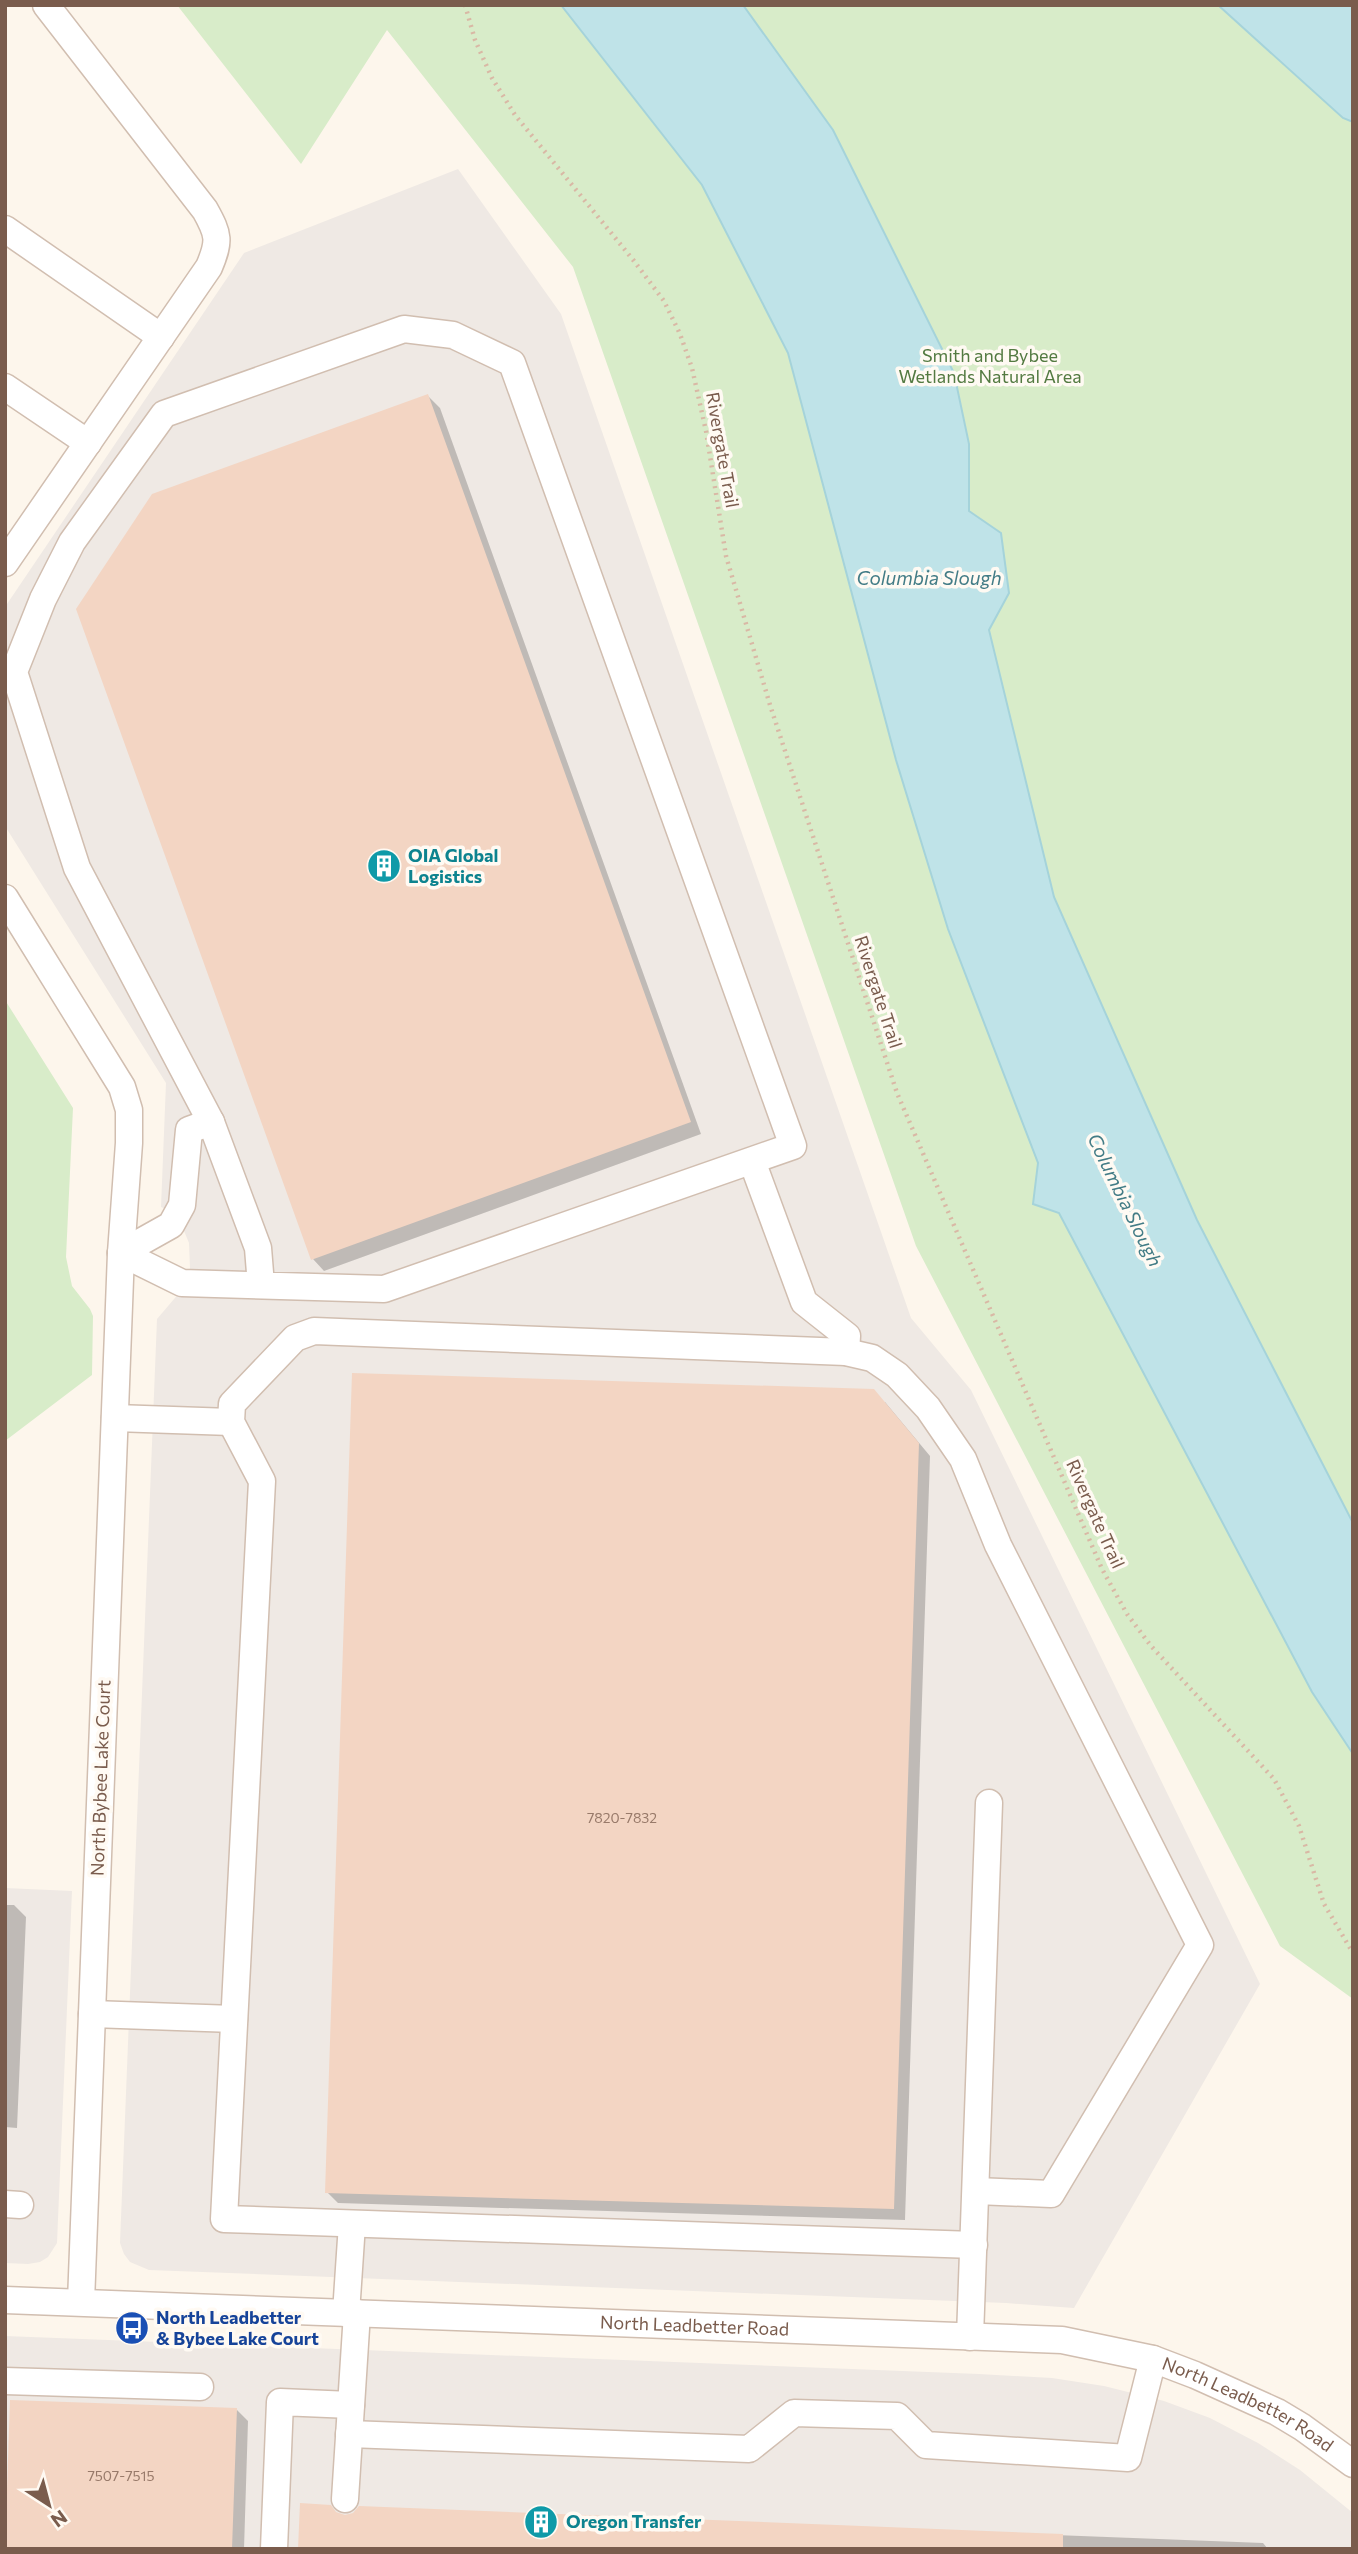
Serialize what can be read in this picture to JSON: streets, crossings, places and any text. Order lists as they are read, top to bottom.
{
  "streets": {
    "street": ["North Bybee Lake Court", "North Leadbetter Road"],
    "path": ["Rivergate Trail"]
  },
  "crossings": [
    ["North Bybee Lake Court", "North Leadbetter Road"]
  ],
  "water": ["Columbia Slough"],
  "parks": ["Smith and Bybee Wetlands Natural Area"],
  "places": {
    "building": ["OIA Global Logistics", "Oregon Transfer"],
    "bus stop": ["North Leadbetter & Bybee Lake Court"]
  },
  "house_numbers": ["7820-7832", "7507-7515"],
  "north": "bottom right"
}
